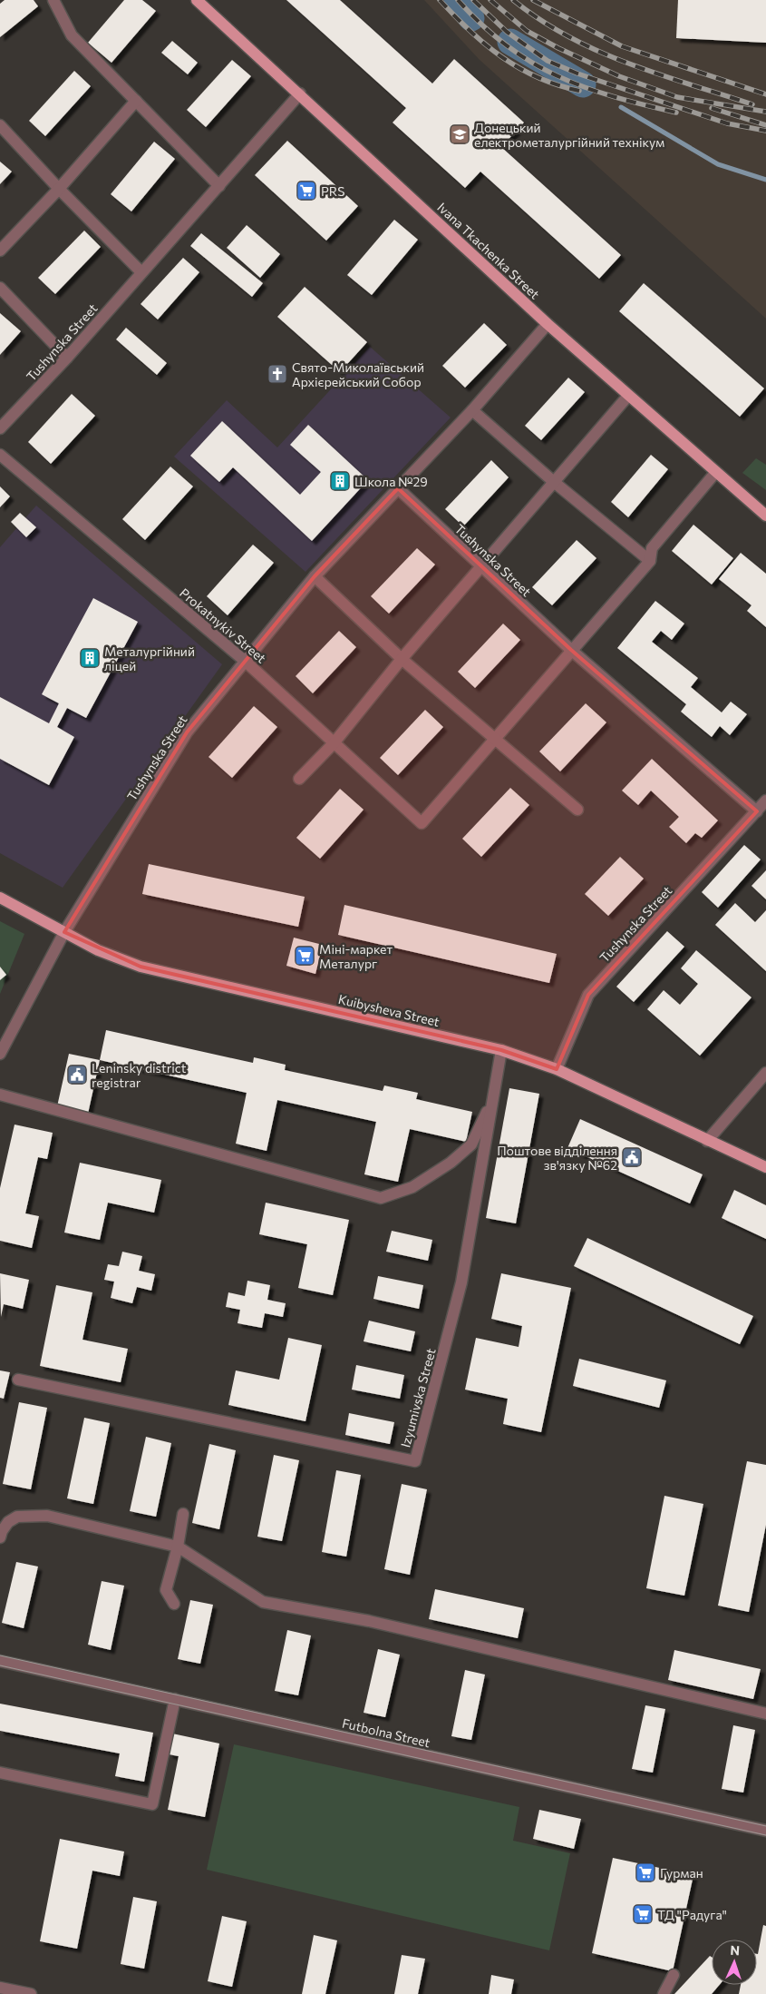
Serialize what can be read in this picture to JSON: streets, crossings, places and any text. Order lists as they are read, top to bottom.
{
  "streets": {
    "main road": ["Ivana Tkachenka Street", "Kuibysheva Street"],
    "street": [
      "Tushynska Street",
      "Prokatnykiv Street",
      "Izyumivska Street",
      "Futbolna Street"
    ]
  },
  "crossings": [
    ["Ivana Tkachenka Street", "Tushynska Street"],
    ["Tushynska Street", "Prokatnykiv Street"],
    ["Tushynska Street", "Kuibysheva Street"],
    ["Kuibysheva Street", "Izyumivska Street"]
  ],
  "places": {
    "school or university": ["Донецький електрометалургійний технікум"],
    "supermarket": [
      "PRS",
      "Міні-маркет Металург",
      "Гурман",
      "ТД \"Радуга\""
    ],
    "church": ["Свято-Миколаївський Архієрейський Собор"],
    "building": ["Школа №29", "Металургійний ліцей"],
    "public building": ["Leninsky district registrar", "Поштове відділення зв'язку №62"]
  },
  "north": "top"
}
